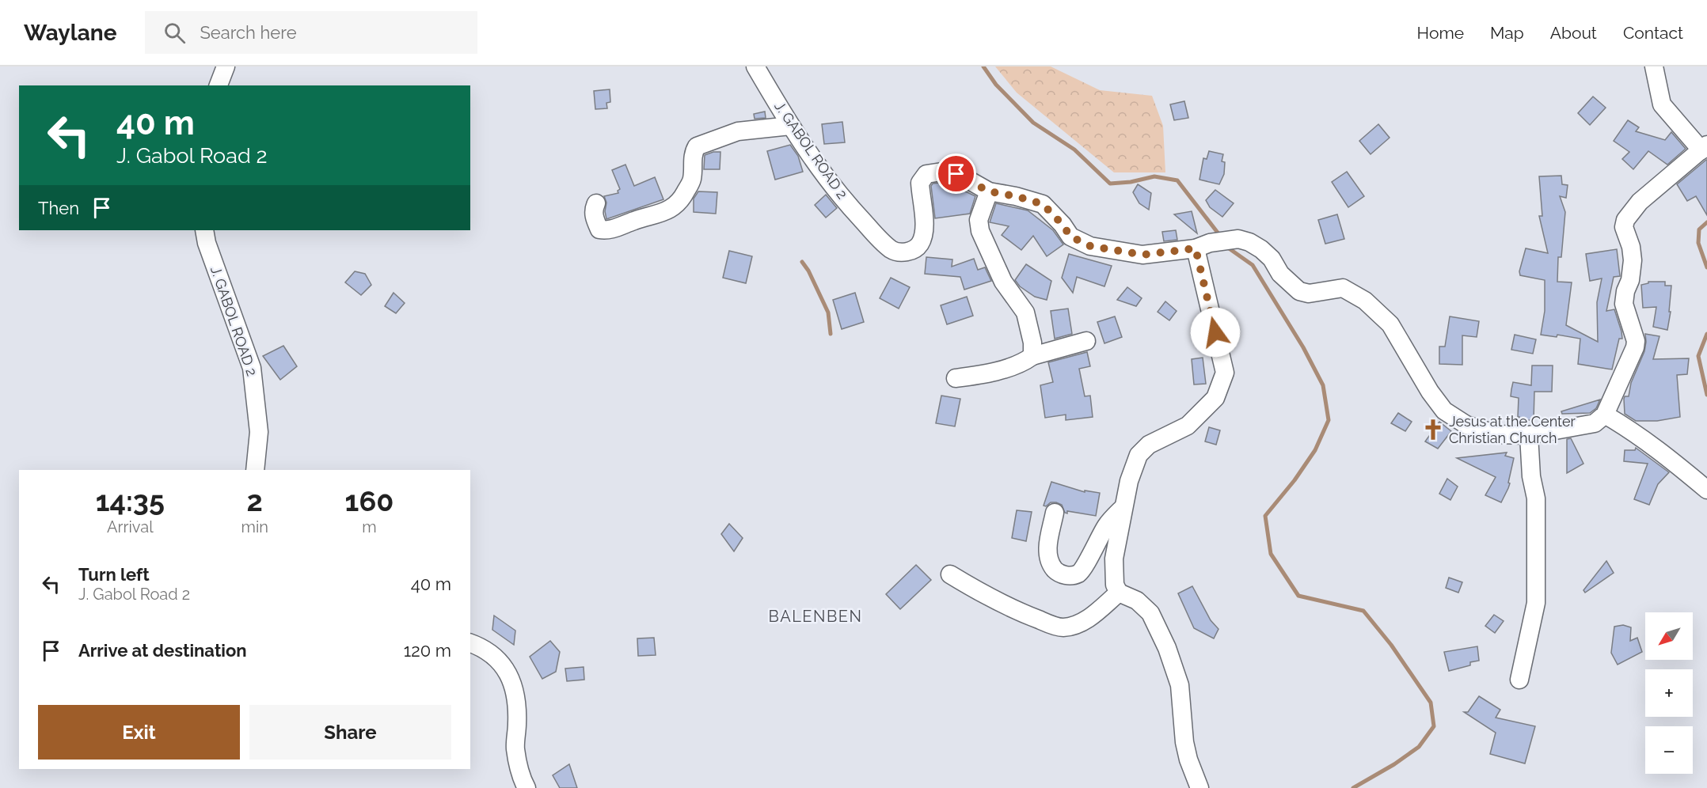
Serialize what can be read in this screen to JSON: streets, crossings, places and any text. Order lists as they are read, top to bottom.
{
  "streets": {
    "street": ["J. GABOL ROAD 2"]
  },
  "districts": ["BALENBEN"],
  "places": {
    "church": ["Jesus at the Center Christian Church"]
  },
  "north": "bottom left",
  "page": {
    "header": "Waylane",
    "search": "Search here",
    "nav": [
      "Home",
      "Map",
      "About",
      "Contact"
    ],
    "turn": ["40 m", "J. Gabol Road 2"],
    "then": "Then",
    "eta": [
      "14:35",
      "Arrival",
      "2",
      "min",
      "160",
      "m"
    ],
    "list": [
      {
        "name": "Turn left",
        "note": "J. Gabol Road 2",
        "value": "40 m"
      },
      {
        "name": "Arrive at destination",
        "value": "120 m"
      }
    ],
    "map_buttons": ["+", "−"],
    "buttons": ["Exit", "Share"]
  }
}
